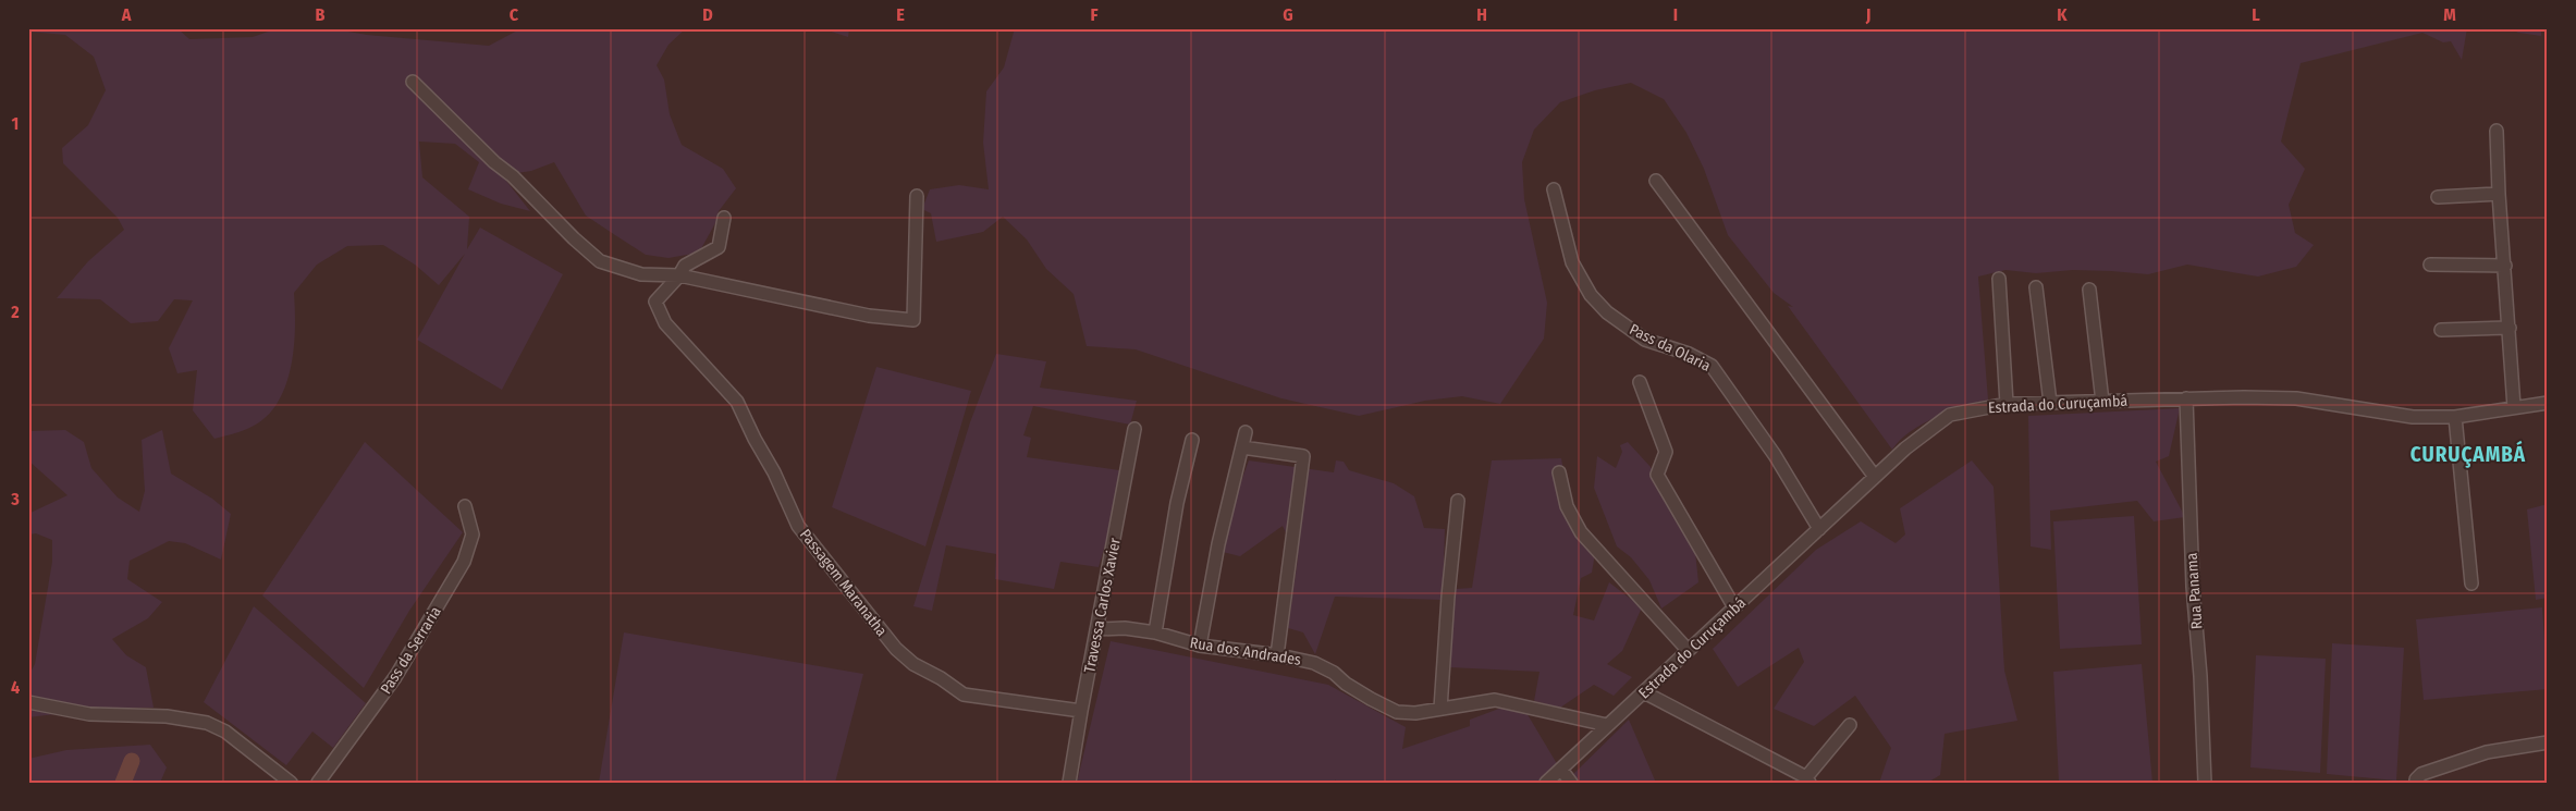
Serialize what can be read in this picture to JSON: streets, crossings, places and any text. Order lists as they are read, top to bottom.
{
  "streets": {
    "street": [
      "Pass da Olaria",
      "Estrada do Curuçambá",
      "Passagem Maranatha",
      "Rua Panama",
      "Travessa Carlos Xavier",
      "Pass da Serraria",
      "Rua dos Andrades"
    ]
  },
  "crossings": [
    ["Pass da Olaria", "Estrada do Curuçambá"],
    ["Estrada do Curuçambá", "Rua Panama"],
    ["Estrada do Curuçambá", "Rua dos Andrades"],
    ["Passagem Maranatha", "Travessa Carlos Xavier"],
    ["Travessa Carlos Xavier", "Rua dos Andrades"]
  ],
  "districts": ["CURUÇAMBÁ"],
  "grid": {
    "columns": [
      "A",
      "B",
      "C",
      "D",
      "E",
      "F",
      "G",
      "H",
      "I",
      "J",
      "K",
      "L",
      "M"
    ],
    "rows": [
      "1",
      "2",
      "3",
      "4"
    ]
  }
}
